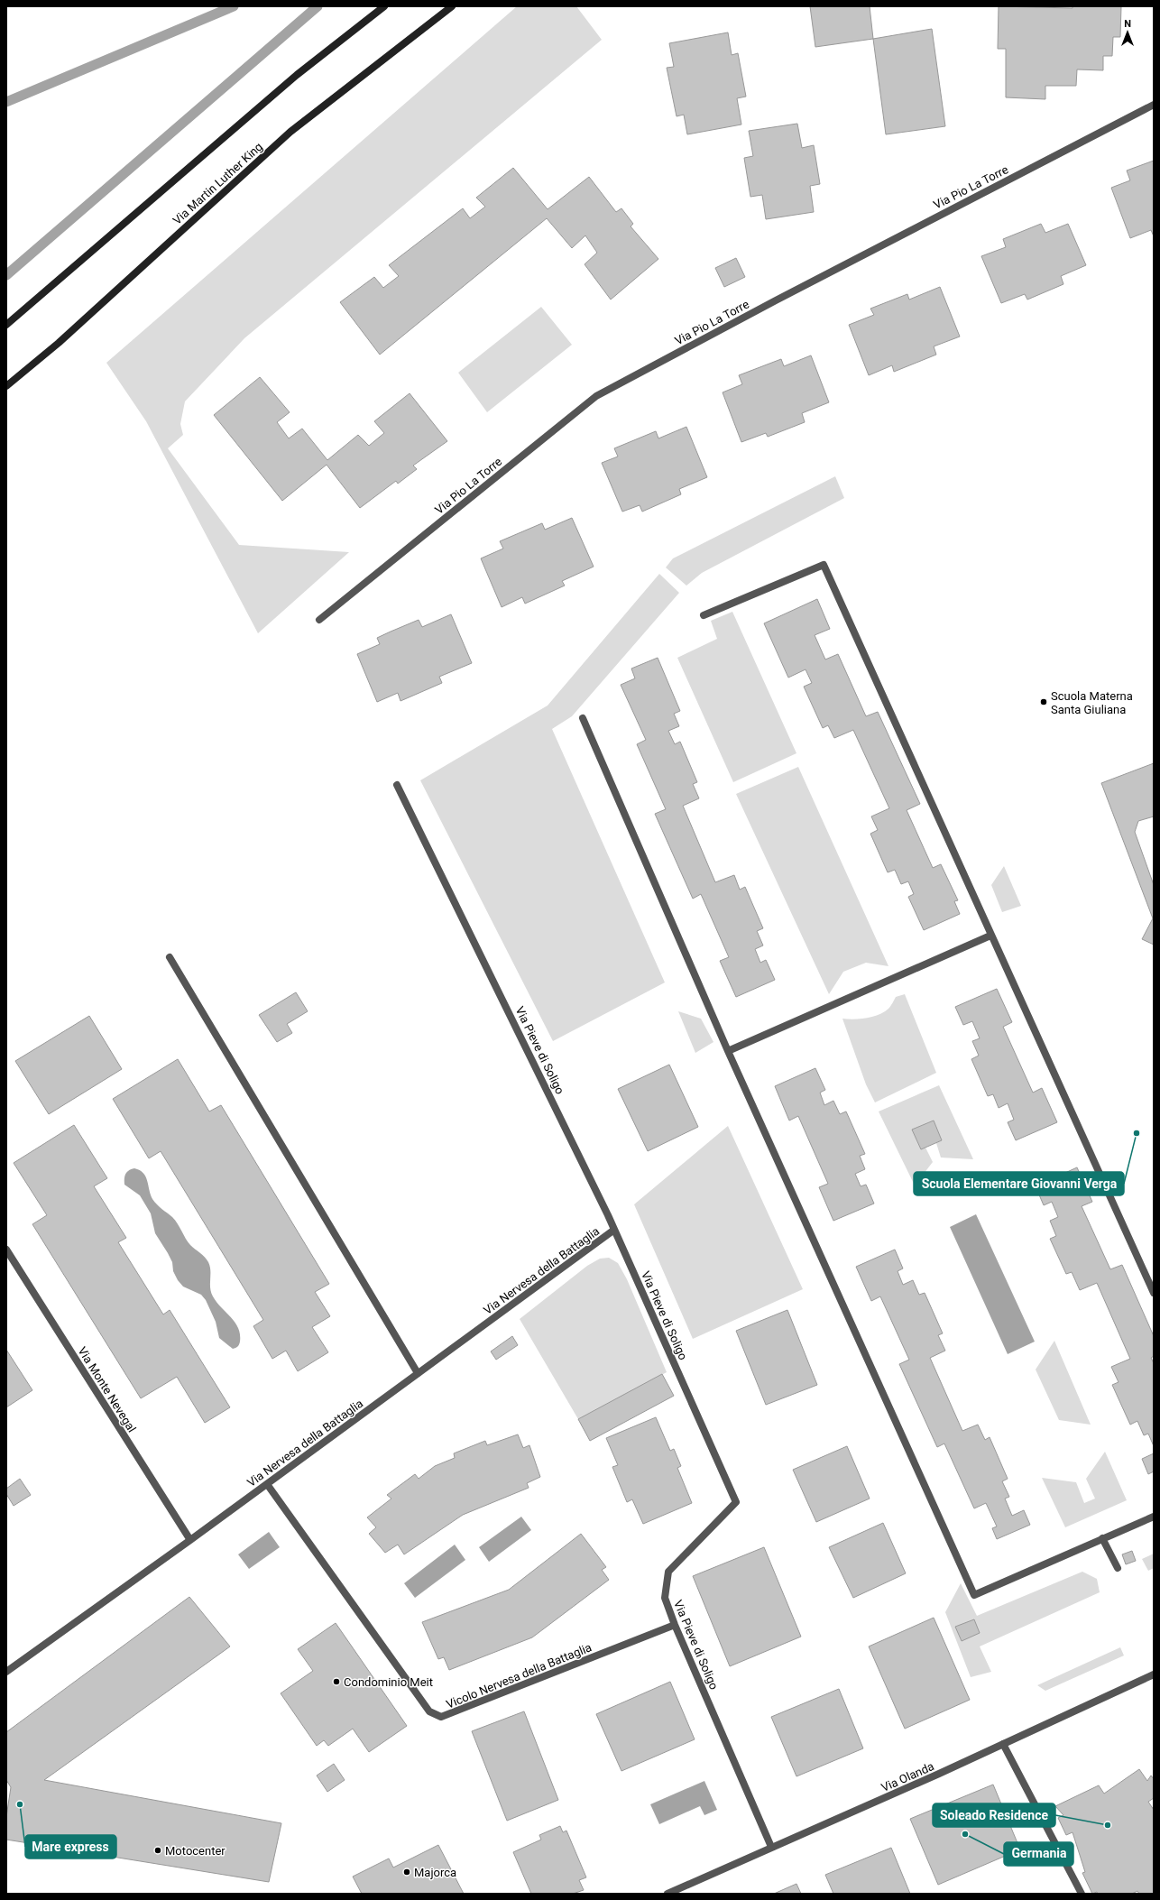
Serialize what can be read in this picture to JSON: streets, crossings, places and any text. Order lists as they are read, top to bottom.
{
  "streets": {
    "main road": ["Via Martin Luther King"],
    "street": [
      "Via Pio La Torre",
      "Via Pieve di Soligo",
      "Via Nervesa della Battaglia",
      "Via Monte Nevegal",
      "Vicolo Nervesa della Battaglia",
      "Via Olanda"
    ]
  },
  "crossings": [
    ["Via Pieve di Soligo", "Via Nervesa della Battaglia"],
    ["Via Pieve di Soligo", "Vicolo Nervesa della Battaglia"],
    ["Via Pieve di Soligo", "Via Olanda"],
    ["Via Nervesa della Battaglia", "Via Monte Nevegal"],
    ["Via Nervesa della Battaglia", "Vicolo Nervesa della Battaglia"]
  ],
  "places": [
    "Scuola Materna Santa Giuliana",
    "Scuola Elementare Giovanni Verga",
    "Condominio Meit",
    "Mare express",
    "Soleado Residence",
    "Germania",
    "Motocenter",
    "Majorca"
  ],
  "north": "top"
}
